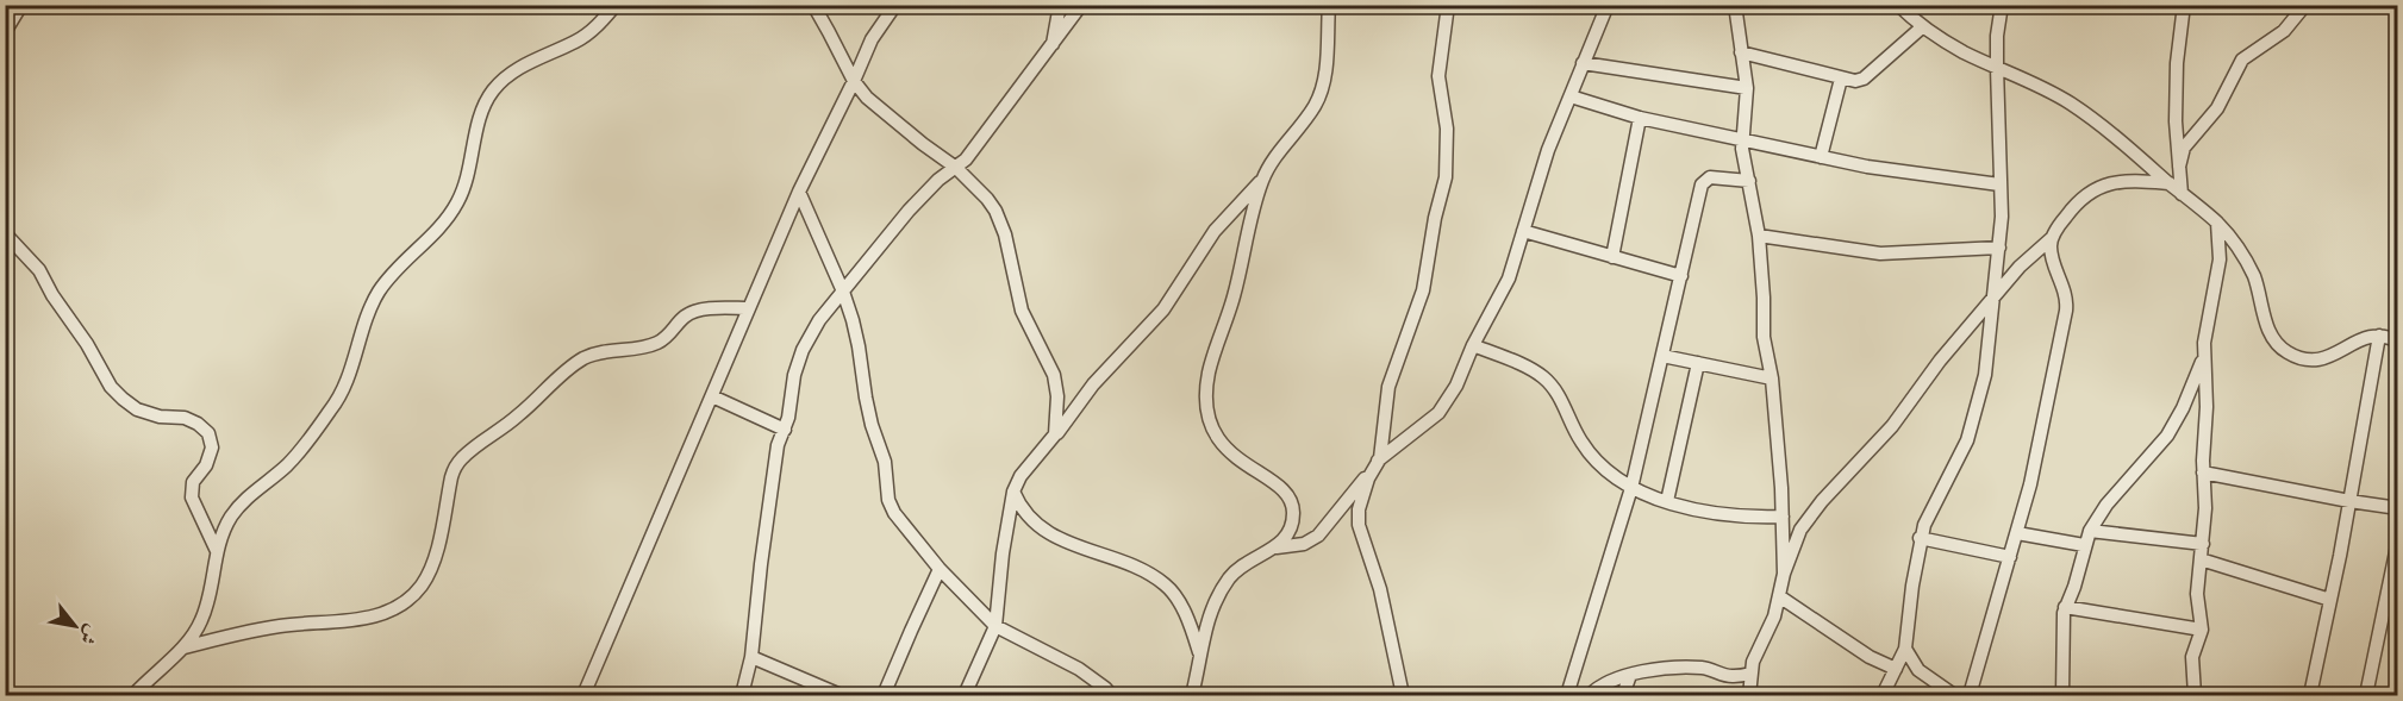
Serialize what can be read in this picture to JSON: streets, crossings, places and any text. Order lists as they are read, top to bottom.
{
  "north": "bottom right"
}
